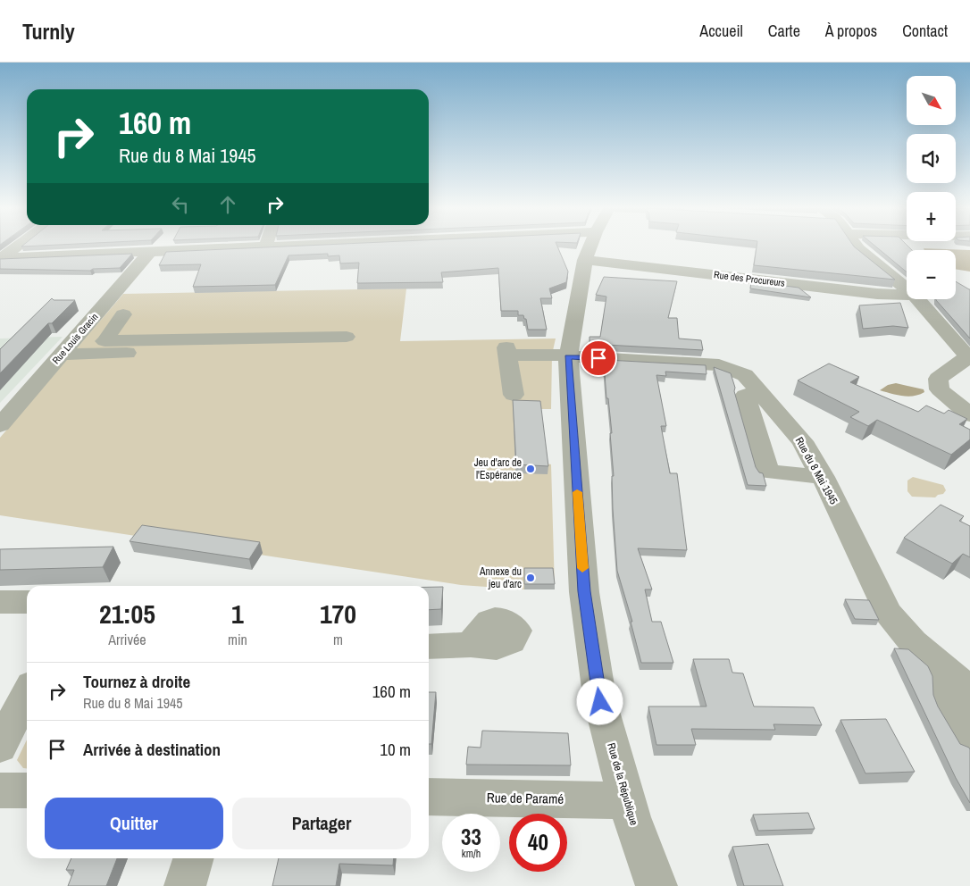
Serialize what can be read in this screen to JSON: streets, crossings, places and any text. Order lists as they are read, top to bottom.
{
  "streets": {
    "street": [
      "Rue des Procureurs",
      "Rue Louis Gracin",
      "Rue du 8 Mai 1945",
      "Rue de la République",
      "Rue de Paramé"
    ]
  },
  "crossings": [
    ["Rue des Procureurs", "Rue de la République"],
    ["Rue du 8 Mai 1945", "Rue de la République"],
    ["Rue de la République", "Rue de Paramé"]
  ],
  "places": ["Jeu d'arc de l'Espérance", "Annexe du jeu d'arc"],
  "north": "bottom right",
  "page": {
    "header": "Turnly",
    "nav": [
      "Accueil",
      "Carte",
      "À propos",
      "Contact"
    ],
    "map_buttons": ["+", "−"],
    "turn": ["160 m", "Rue du 8 Mai 1945"],
    "eta": [
      "21:05",
      "Arrivée",
      "1",
      "min",
      "170",
      "m"
    ],
    "list": [
      {
        "name": "Tournez à droite",
        "note": "Rue du 8 Mai 1945",
        "value": "160 m"
      },
      {
        "name": "Arrivée à destination",
        "value": "10 m"
      }
    ],
    "buttons": ["Quitter", "Partager"],
    "speed": "33 km/h",
    "limit": "40"
  }
}
